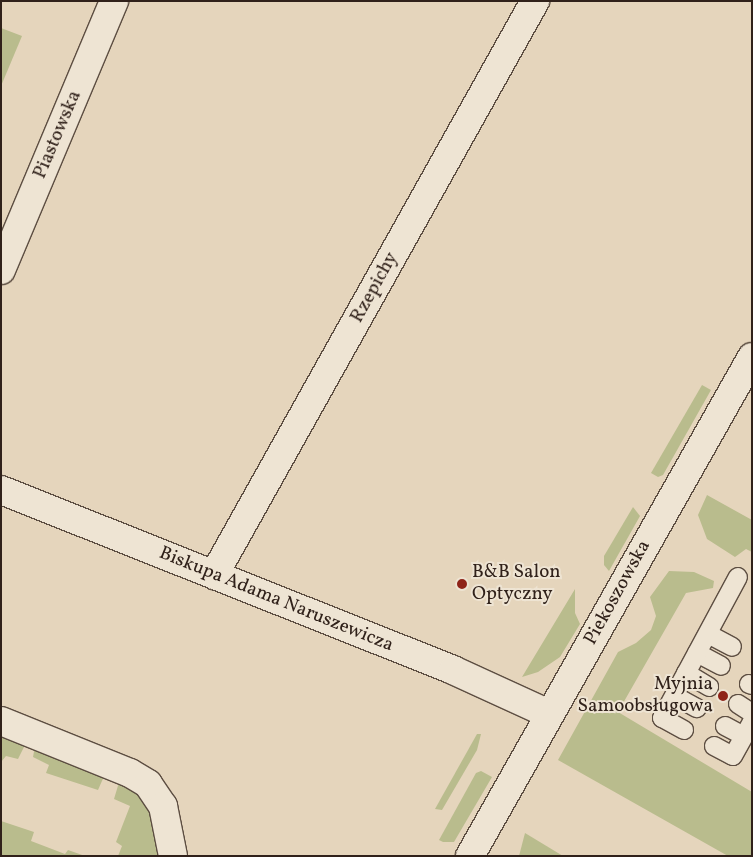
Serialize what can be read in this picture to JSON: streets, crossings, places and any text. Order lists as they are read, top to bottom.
{
  "streets": {
    "street": [
      "Piastowska",
      "Rzepichy",
      "Piekoszowska",
      "Biskupa Adama Naruszewicza"
    ]
  },
  "crossings": [
    ["Rzepichy", "Biskupa Adama Naruszewicza"],
    ["Piekoszowska", "Biskupa Adama Naruszewicza"]
  ],
  "places": ["B&B Salon Optyczny", "Myjnia Samoobsługowa"]
}
